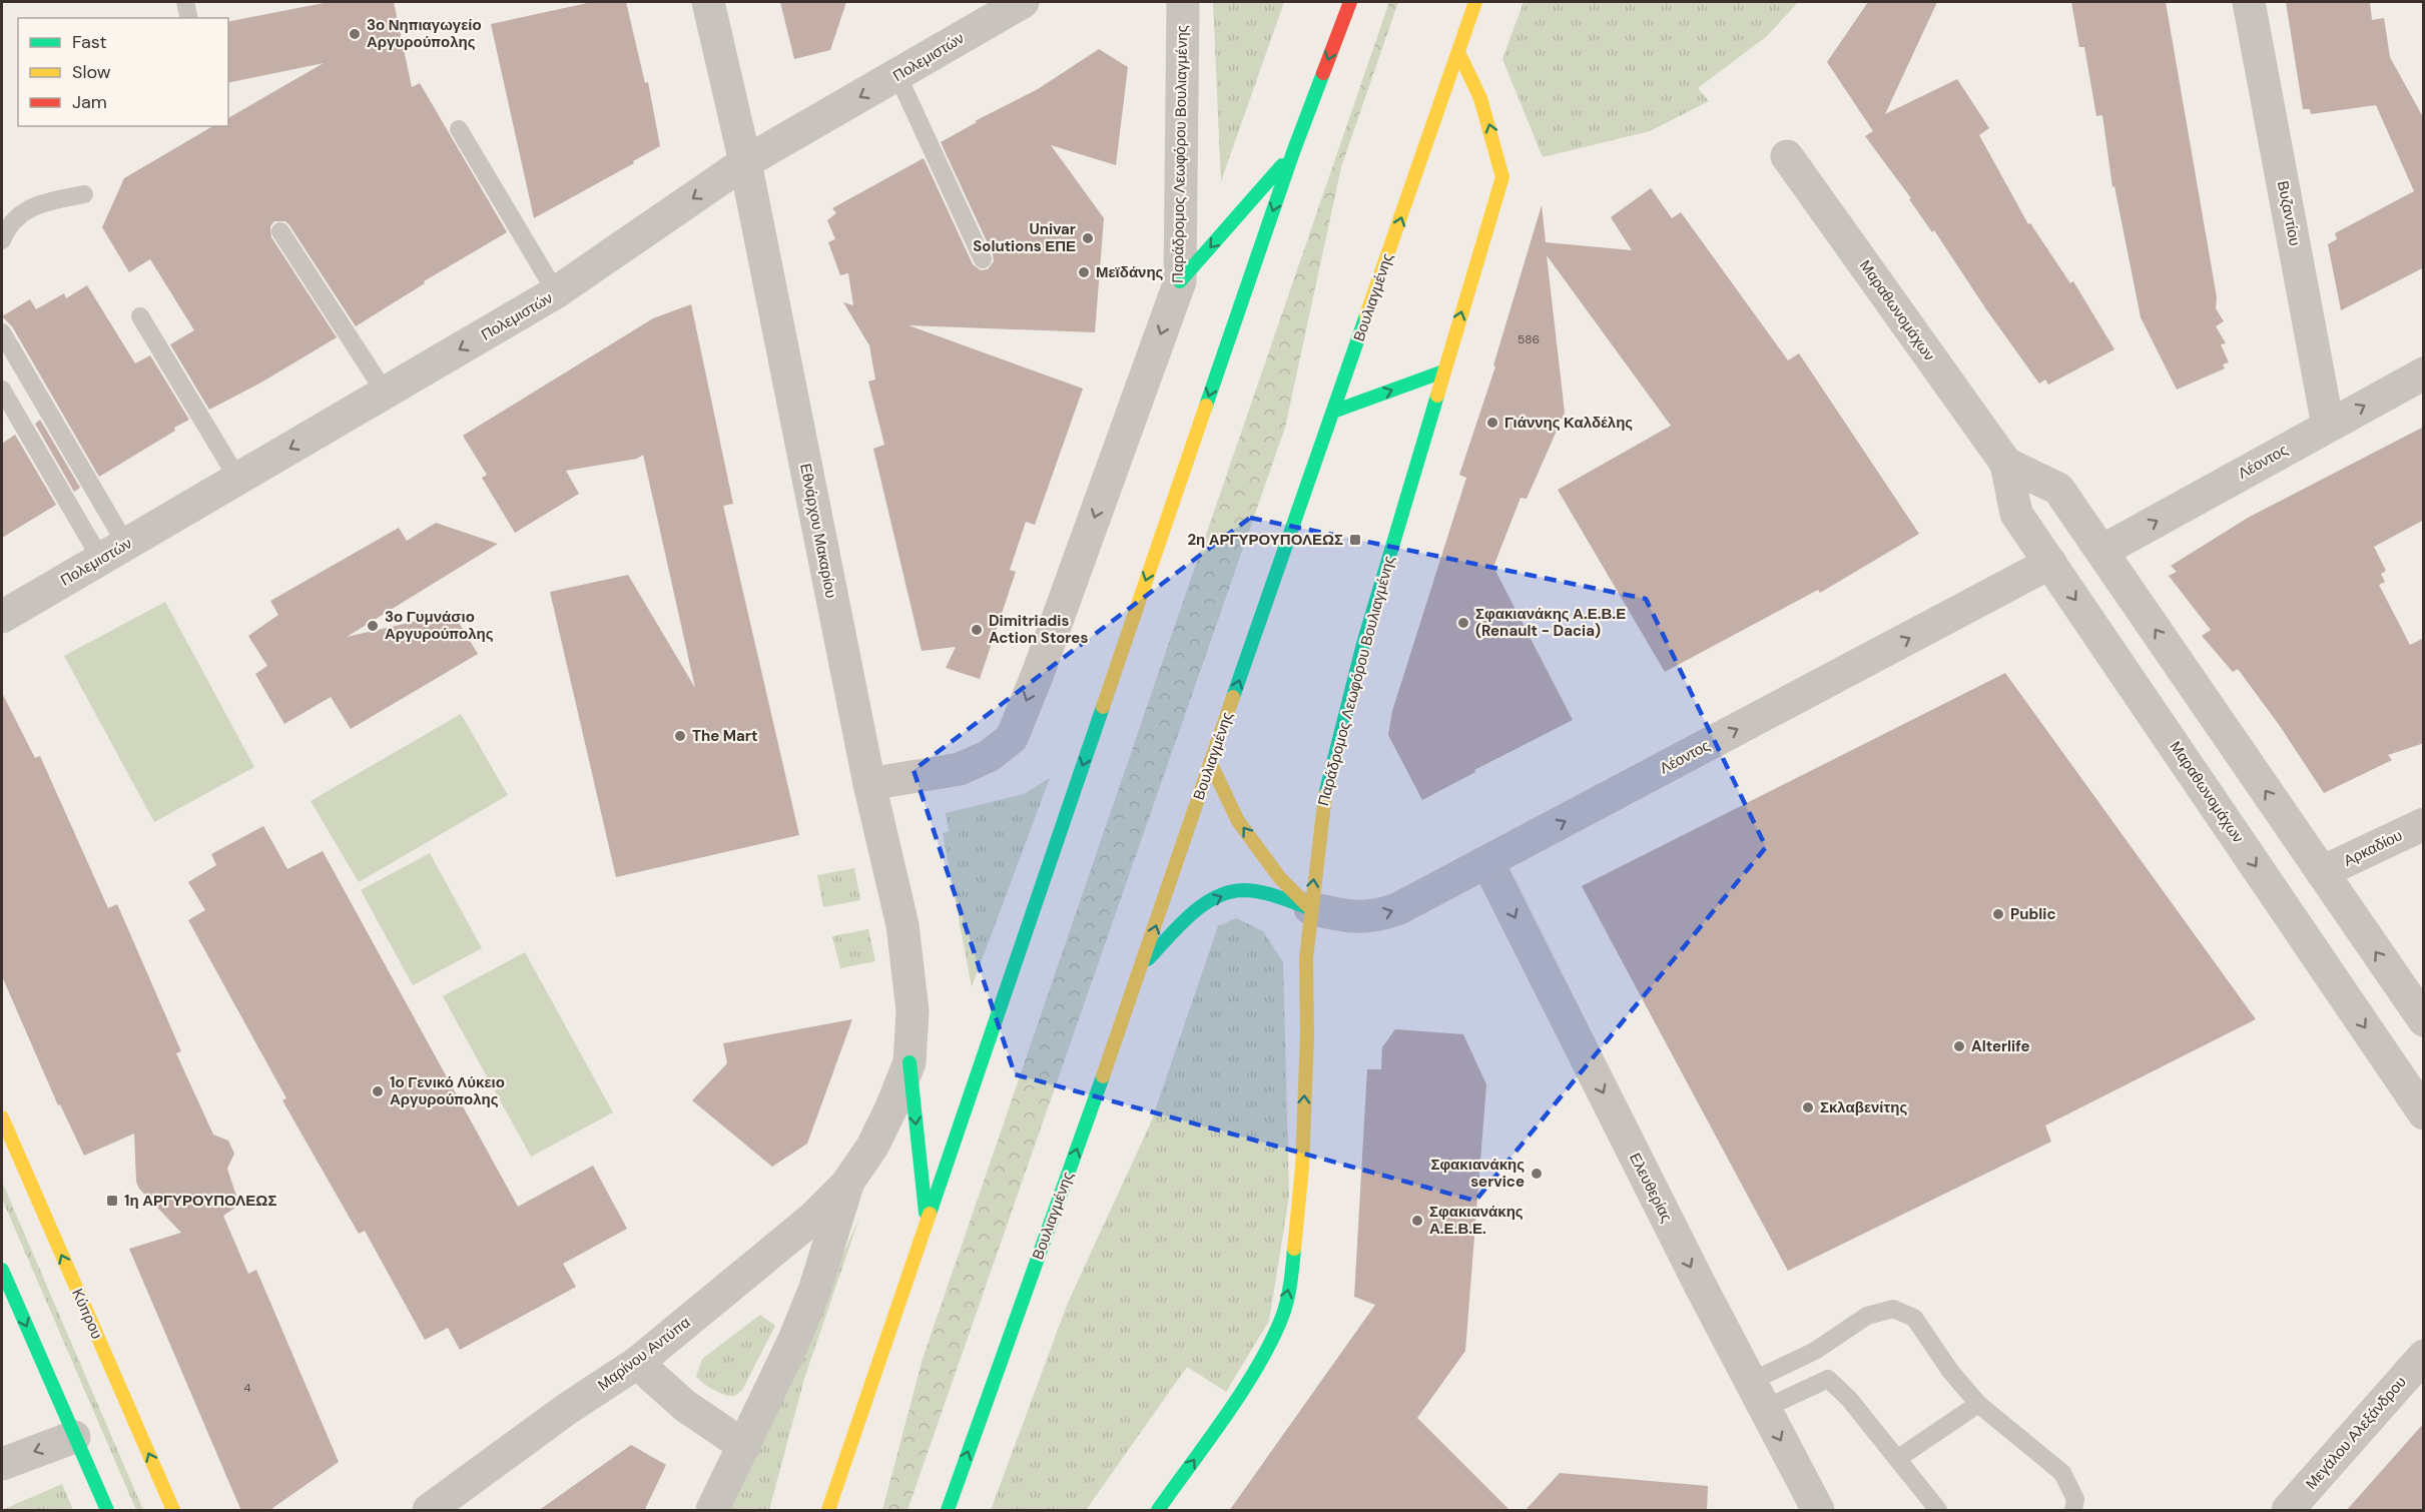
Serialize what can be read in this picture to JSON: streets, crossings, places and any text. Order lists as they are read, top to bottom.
{
  "streets": {
    "main road": ["Παράδρομος Λεωφόρου Βουλιαγμένης", "Βουλιαγμένης", "Κύπρου"],
    "street": [
      "Πολεμιστών",
      "Βυζαντίου",
      "Μαραθωνομάχων",
      "Λέοντος",
      "Εθνάρχου Μακαρίου",
      "Αρκαδίου",
      "Ελευθερίας",
      "Μαρίνου Αντύπα",
      "Μεγάλου Αλεξάνδρου"
    ]
  },
  "crossings": [
    ["Πολεμιστών", "Εθνάρχου Μακαρίου"],
    ["Παράδρομος Λεωφόρου Βουλιαγμένης", "Βουλιαγμένης"],
    ["Παράδρομος Λεωφόρου Βουλιαγμένης", "Λέοντος"],
    ["Παράδρομος Λεωφόρου Βουλιαγμένης", "Εθνάρχου Μακαρίου"],
    ["Βυζαντίου", "Λέοντος"],
    ["Μαραθωνομάχων", "Λέοντος"],
    ["Μαραθωνομάχων", "Αρκαδίου"],
    ["Λέοντος", "Ελευθερίας"]
  ],
  "one_way": ["Πολεμιστών", "Λέοντος", "Ελευθερίας"],
  "places": {
    "other": [
      "3ο Νηπιαγωγείο Αργυρούπολης",
      "Univar Solutions ΕΠΕ",
      "Μεϊδάνης",
      "Γιάννης Καλδέλης",
      "Σφακιανάκης Α.Ε.Β.Ε (Renault - Dacia)",
      "3ο Γυμνάσιο Αργυρούπολης",
      "Dimitriadis Action Stores",
      "The Mart",
      "Public",
      "Alterlife",
      "1ο Γενικό Λύκειο Αργυρούπολης",
      "Σκλαβενίτης",
      "Σφακιανάκης service",
      "Σφακιανάκης Α.Ε.Β.Ε."
    ],
    "transit": ["2η ΑΡΓΥΡΟΥΠΟΛΕΩΣ", "1η ΑΡΓΥΡΟΥΠΟΛΕΩΣ"]
  },
  "house_numbers": ["586", "4"],
  "legend": ["Fast", "Slow", "Jam"]
}
